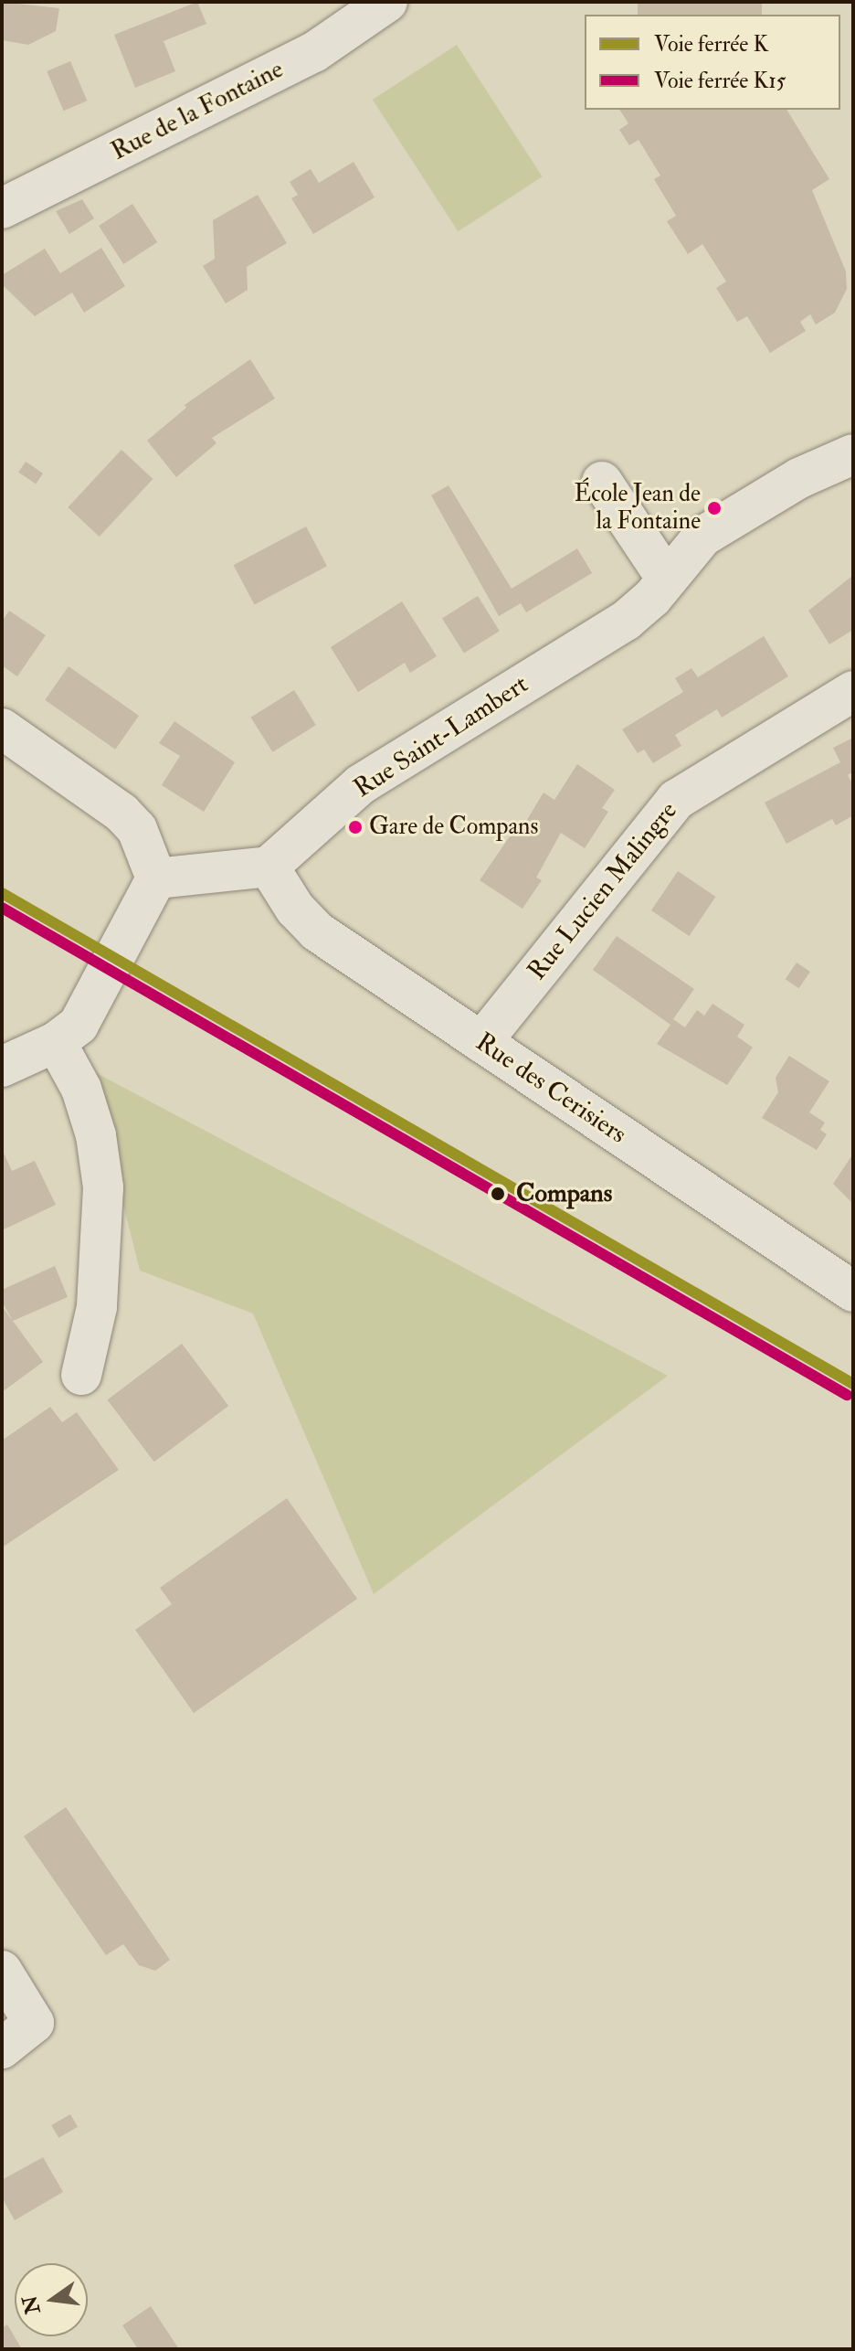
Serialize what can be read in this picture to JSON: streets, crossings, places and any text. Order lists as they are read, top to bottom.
{
  "streets": {
    "street": [
      "Rue de la Fontaine",
      "Rue Saint-Lambert",
      "Rue Lucien Malingre",
      "Rue des Cerisiers"
    ]
  },
  "crossings": [
    ["Rue Saint-Lambert", "Rue des Cerisiers"],
    ["Rue Lucien Malingre", "Rue des Cerisiers"]
  ],
  "places": ["École Jean de la Fontaine", "Gare de Compans", "Compans"],
  "lines": ["rail line K", "rail line K15"],
  "legend": ["Voie ferrée K", "Voie ferrée K15"],
  "north": "left"
}
